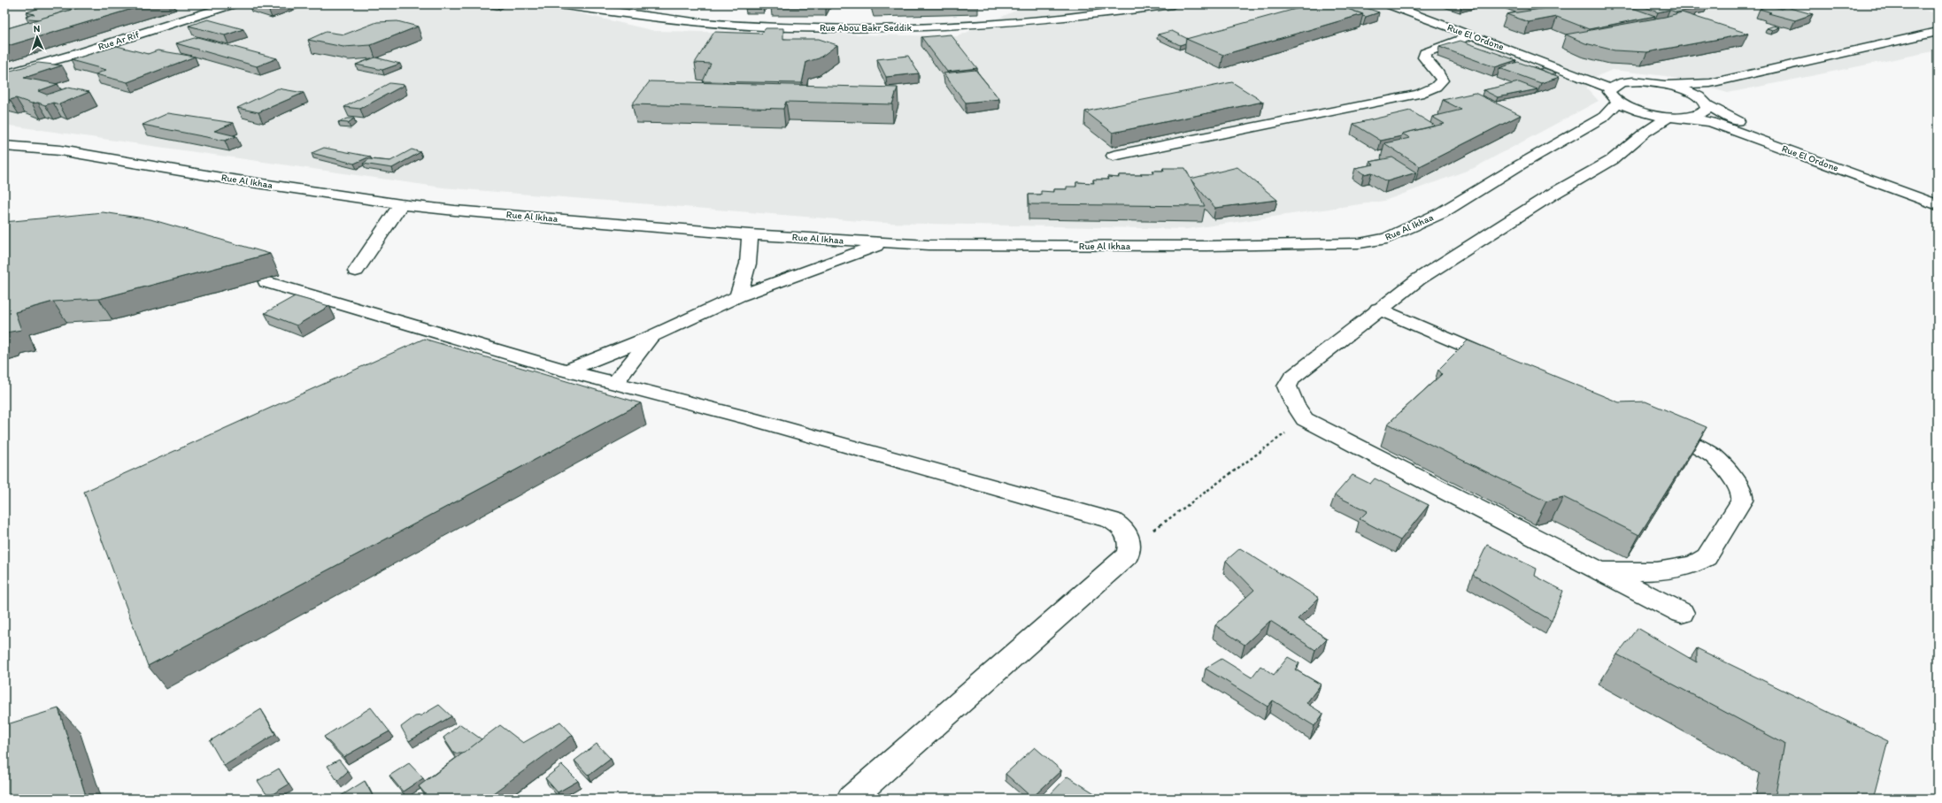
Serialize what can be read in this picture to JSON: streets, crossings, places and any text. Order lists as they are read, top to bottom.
{
  "streets": {
    "street": [
      "Rue Abou Bakr Seddik",
      "Rue El Ordone",
      "Rue Ar Rif",
      "Rue Al Ikhaa"
    ]
  },
  "crossings": [
    ["Rue El Ordone", "Rue Al Ikhaa"]
  ],
  "north": "top"
}
